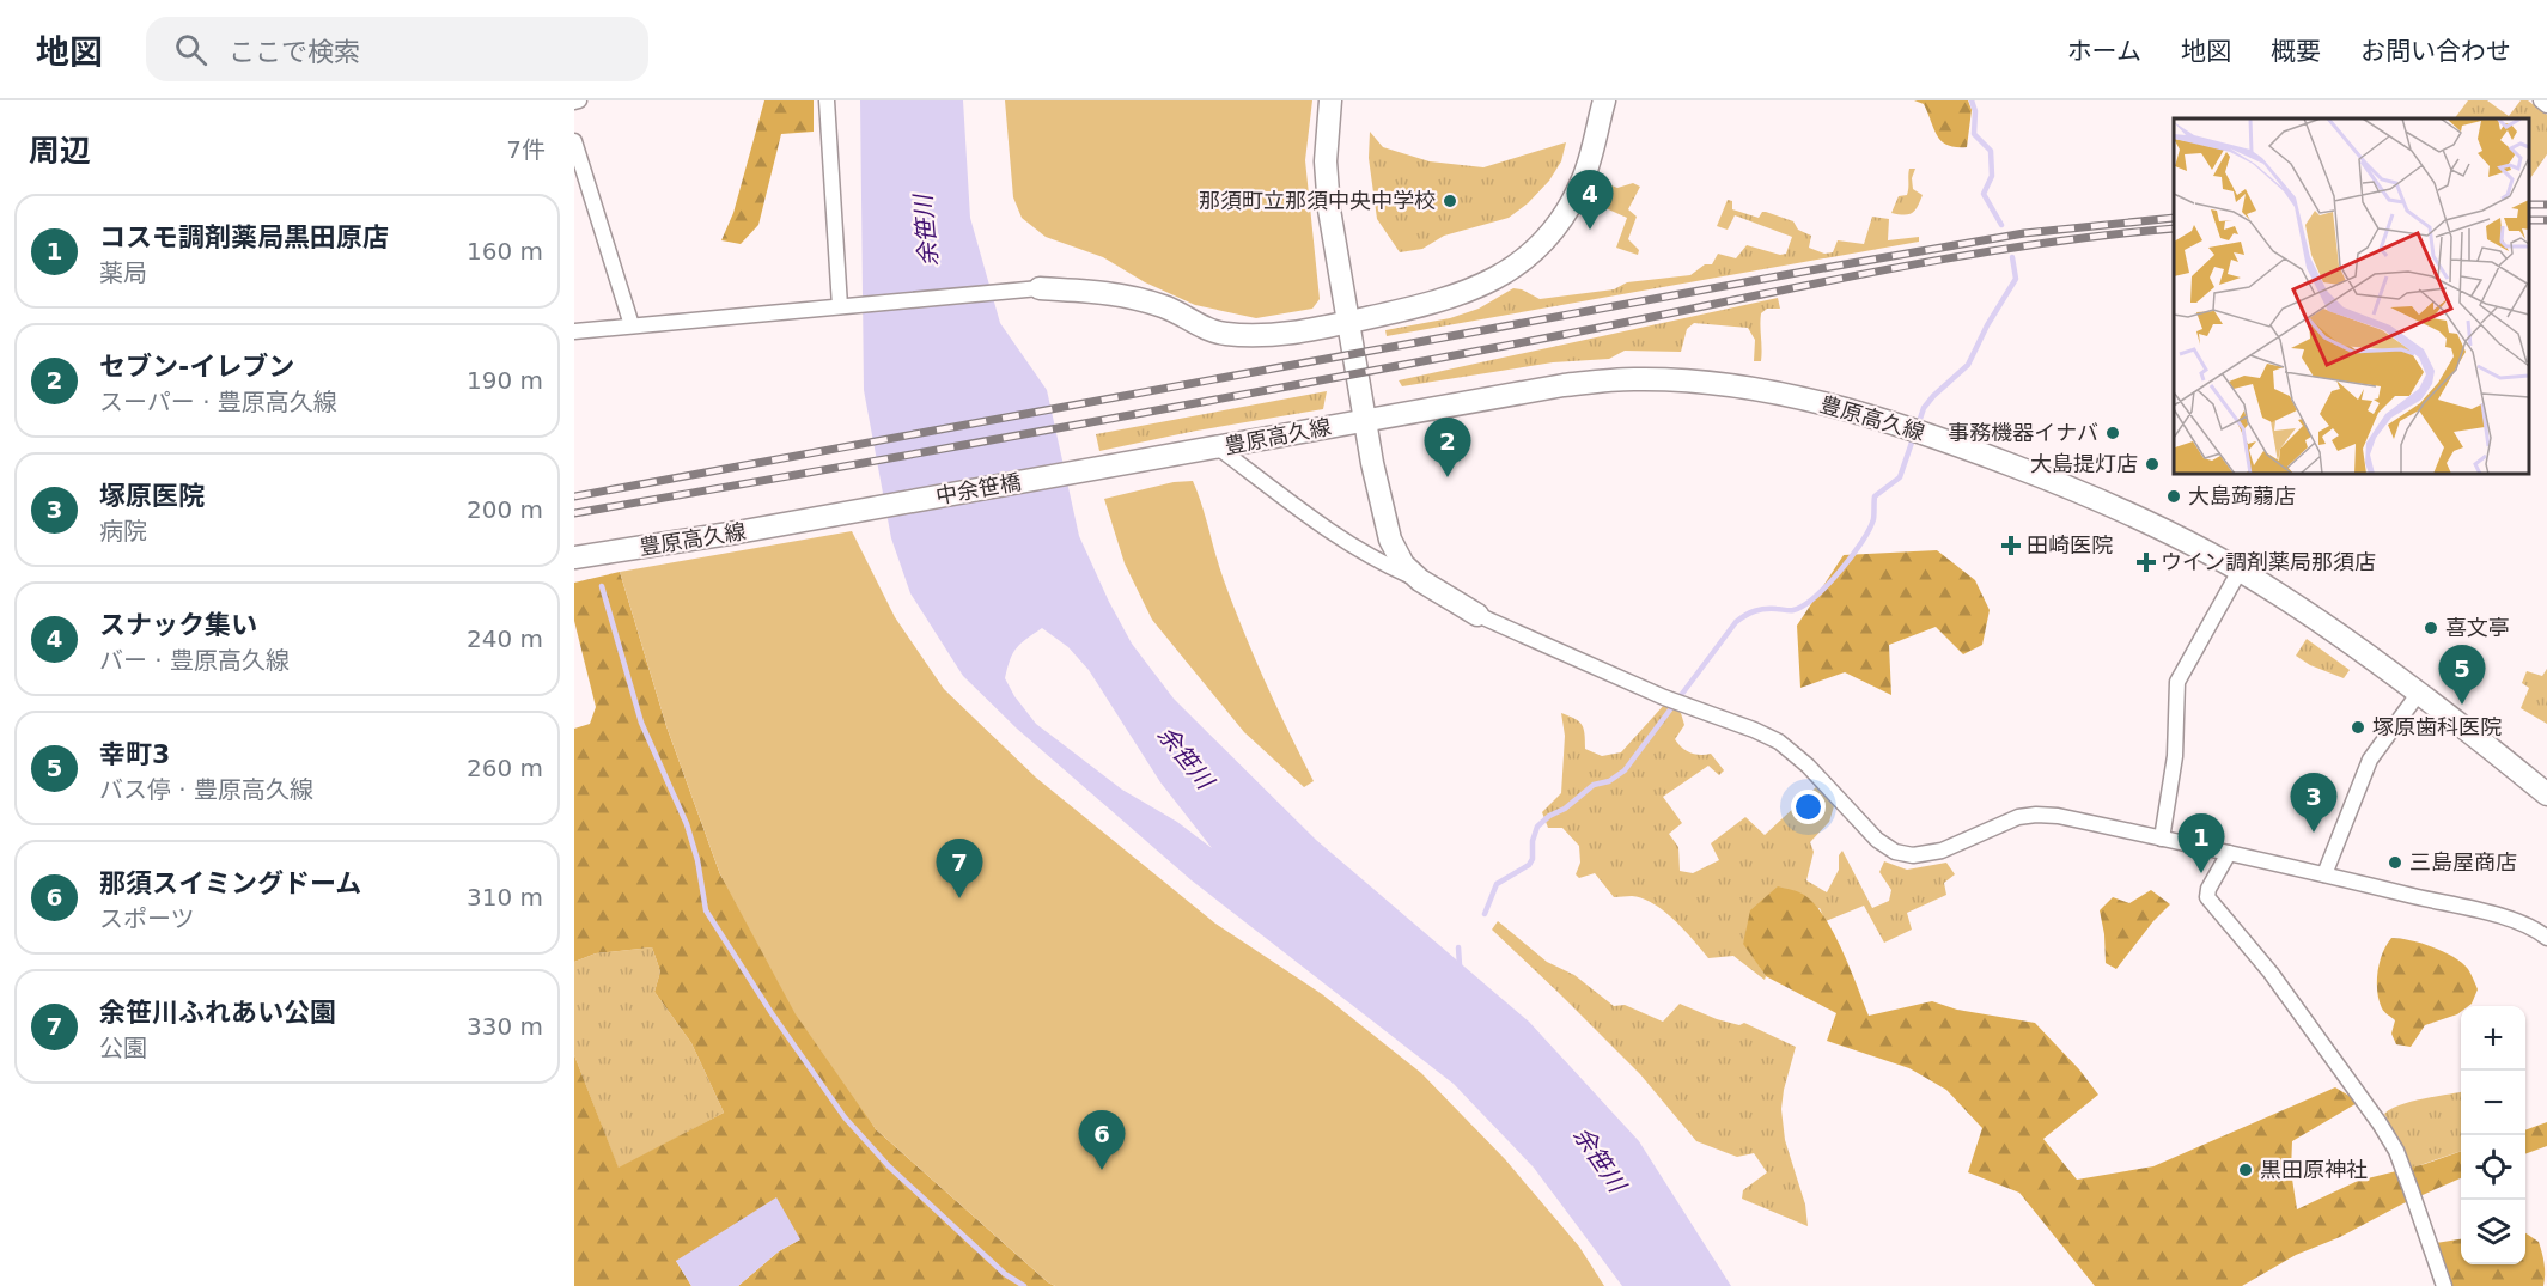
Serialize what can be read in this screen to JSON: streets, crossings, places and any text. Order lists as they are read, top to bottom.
{
  "streets": {
    "main road": ["豊原高久線", "中余笹橋"]
  },
  "crossings": [
    ["豊原高久線", "中余笹橋"]
  ],
  "water": ["余笹川"],
  "places": {
    "other": [
      "那須町立那須中央中学校",
      "事務機器イナバ",
      "大島提灯店",
      "大島蒟蒻店",
      "喜文亭",
      "塚原歯科医院",
      "三島屋商店",
      "黒田原神社"
    ],
    "health": ["田崎医院", "ウイン調剤薬局那須店"]
  },
  "page": {
    "header": "地図",
    "search": "ここで検索",
    "nav": [
      "ホーム",
      "地図",
      "概要",
      "お問い合わせ"
    ],
    "heading": ["周辺", "7件"],
    "pins": [
      "4",
      "2",
      "5",
      "3",
      "1",
      "7",
      "6"
    ],
    "list": [
      {
        "mark": "1",
        "name": "コスモ調剤薬局黒田原店",
        "note": "薬局",
        "value": "160 m"
      },
      {
        "mark": "2",
        "name": "セブン-イレブン",
        "note": "スーパー · 豊原高久線",
        "value": "190 m"
      },
      {
        "mark": "3",
        "name": "塚原医院",
        "note": "病院",
        "value": "200 m"
      },
      {
        "mark": "4",
        "name": "スナック集い",
        "note": "バー · 豊原高久線",
        "value": "240 m"
      },
      {
        "mark": "5",
        "name": "幸町3",
        "note": "バス停 · 豊原高久線",
        "value": "260 m"
      },
      {
        "mark": "6",
        "name": "那須スイミングドーム",
        "note": "スポーツ",
        "value": "310 m"
      },
      {
        "mark": "7",
        "name": "余笹川ふれあい公園",
        "note": "公園",
        "value": "330 m"
      }
    ],
    "map_buttons": ["+", "−"]
  }
}
